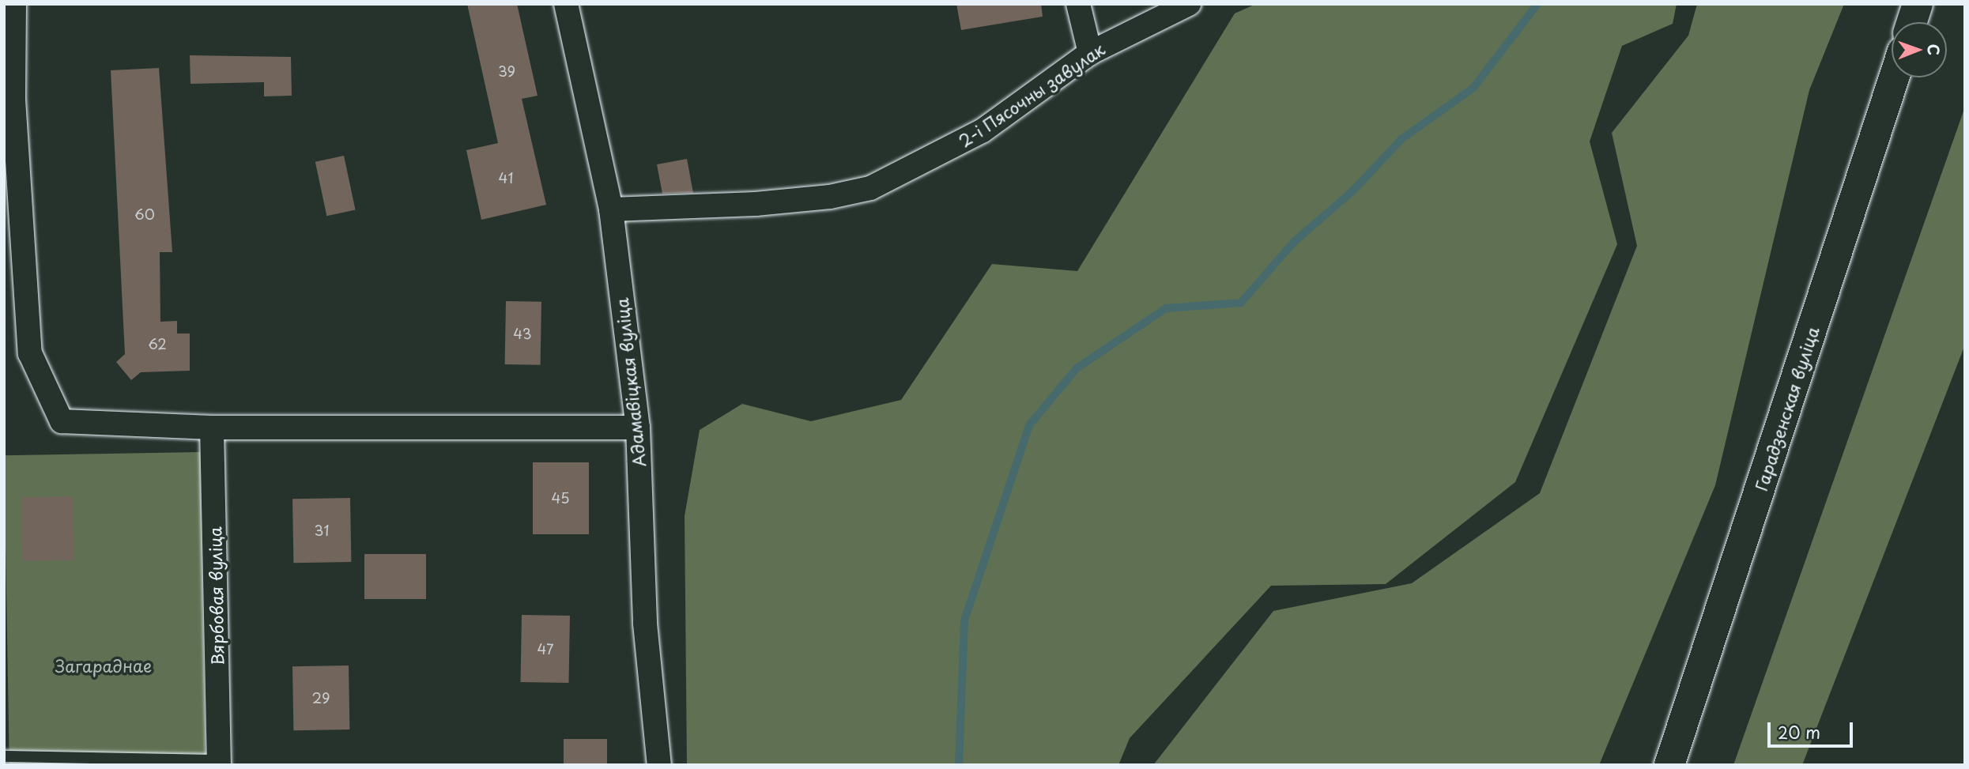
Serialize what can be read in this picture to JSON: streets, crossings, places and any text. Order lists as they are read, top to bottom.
{
  "streets": {
    "main road": ["Гарадзенская вуліца"],
    "street": ["2-і Пясочны завулак", "Адамавіцкая вуліца", "Вярбовая вуліца"]
  },
  "crossings": [
    ["2-і Пясочны завулак", "Адамавіцкая вуліца"]
  ],
  "parks": ["Загараднае"],
  "house_numbers": [
    "39",
    "41",
    "60",
    "43",
    "62",
    "45",
    "31",
    "47",
    "29"
  ],
  "scale_bar": "20 m",
  "north": "right"
}
